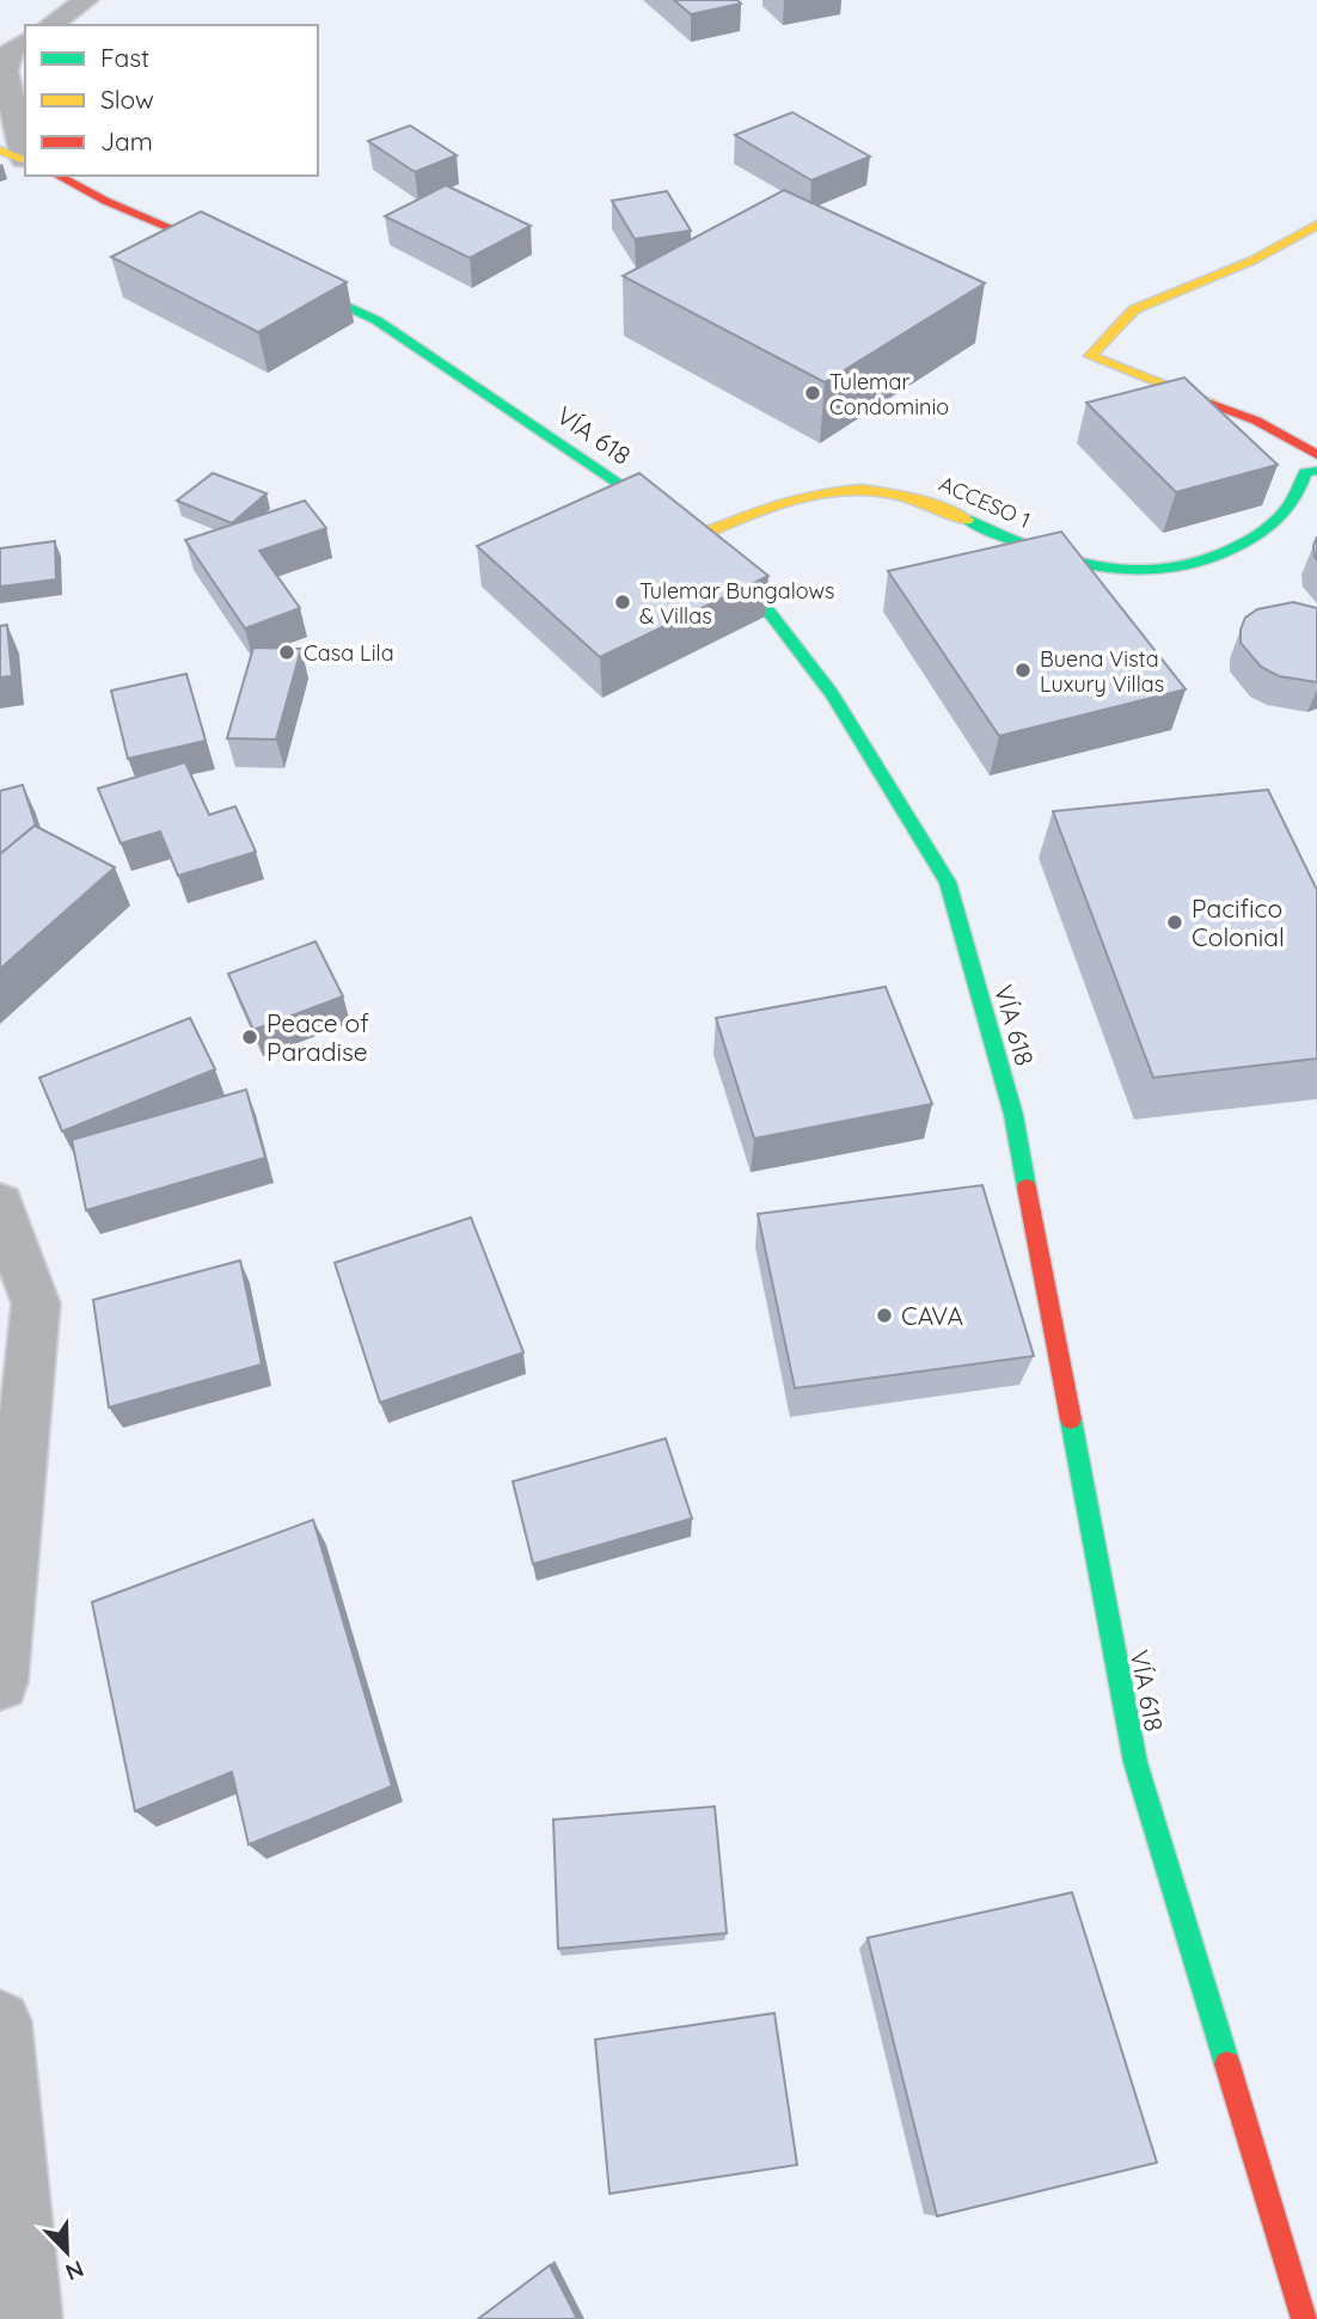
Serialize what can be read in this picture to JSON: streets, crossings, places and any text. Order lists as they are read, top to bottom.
{
  "streets": {
    "street": ["VÍA 618", "ACCESO 1"]
  },
  "crossings": [
    ["VÍA 618", "ACCESO 1"]
  ],
  "places": [
    "Tulemar Condominio",
    "Tulemar Bungalows & Villas",
    "Casa Lila",
    "Buena Vista Luxury Villas",
    "Pacifico Colonial",
    "Peace of Paradise",
    "CAVA"
  ],
  "legend": ["Fast", "Slow", "Jam"],
  "north": "bottom right"
}
